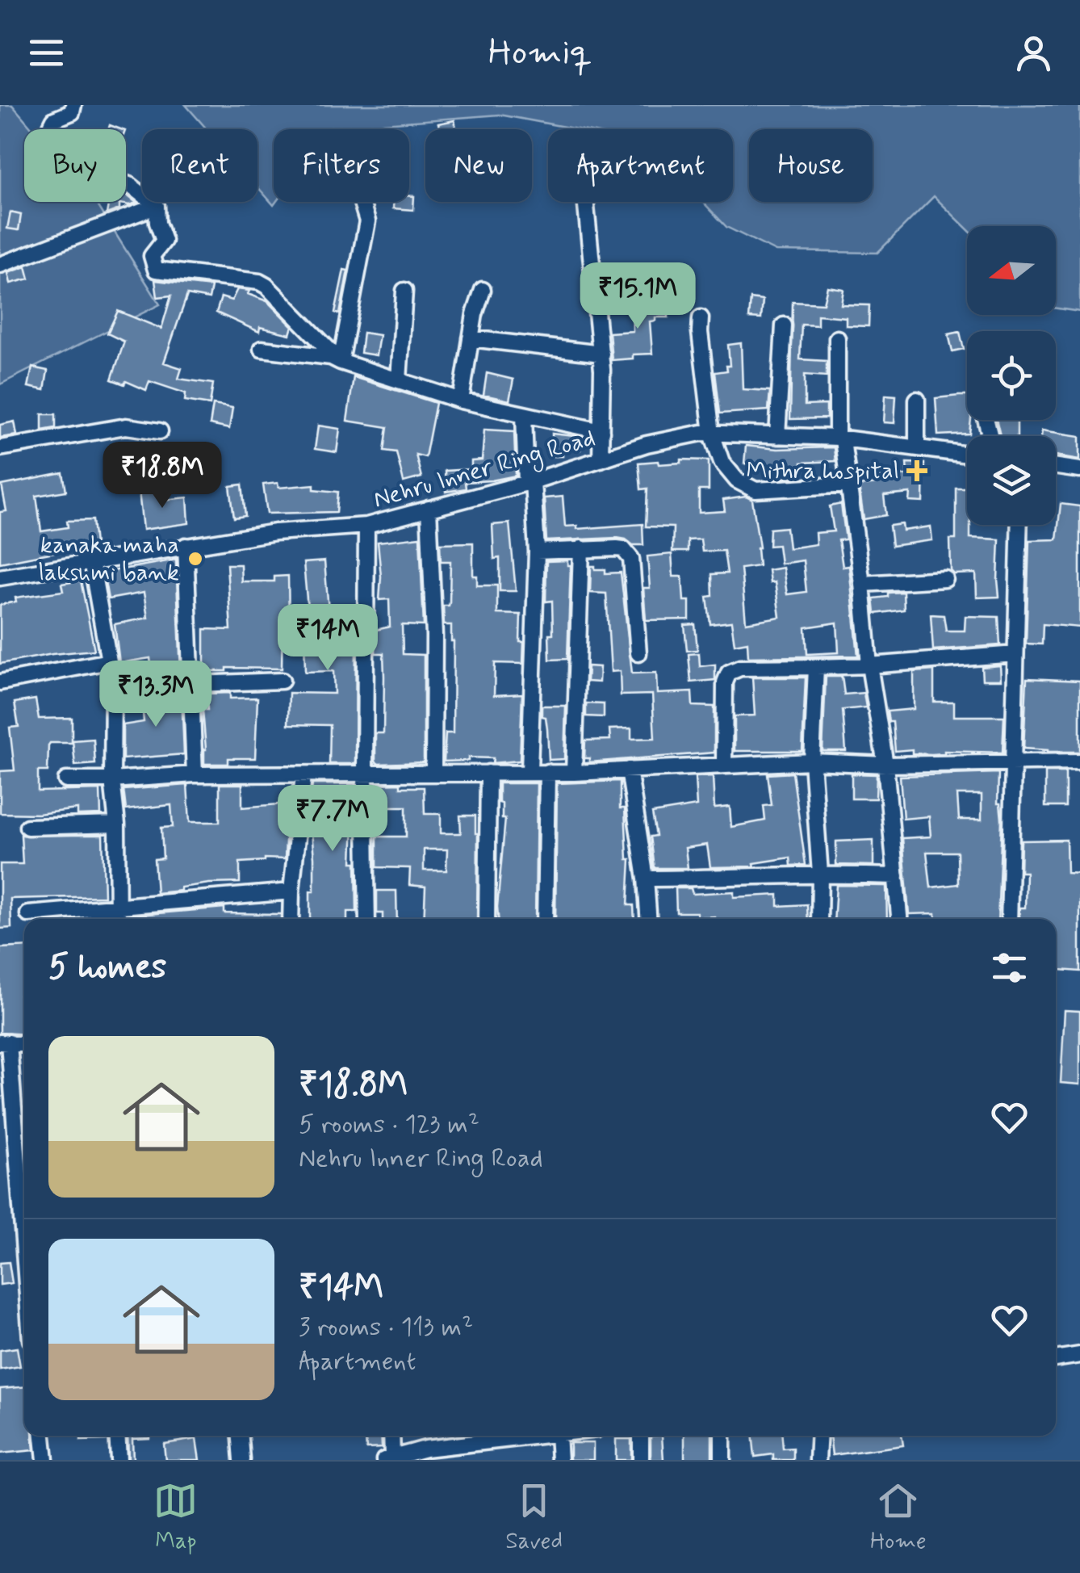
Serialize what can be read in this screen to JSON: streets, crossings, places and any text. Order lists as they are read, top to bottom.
{
  "streets": {
    "street": ["Nehru Inner Ring Road"]
  },
  "places": {
    "health": ["Mithra hospital"],
    "other": ["kanaka maha lakshmi bank"]
  },
  "north": "left",
  "page": {
    "header": "Homiq",
    "chip": [
      "Buy",
      "Rent",
      "Filters",
      "New",
      "Apartment",
      "House"
    ],
    "price": [
      "₹15.1M",
      "₹18.8M",
      "₹14M",
      "₹13.3M",
      "₹7.7M"
    ],
    "heading": "5 homes",
    "list": [
      {
        "name": "₹18.8M",
        "note": "5 rooms · 123 m² · Nehru Inner Ring Road"
      },
      {
        "name": "₹14M",
        "note": "3 rooms · 113 m² · Apartment"
      }
    ],
    "tabs": ["Map", "Saved", "Home"]
  }
}
